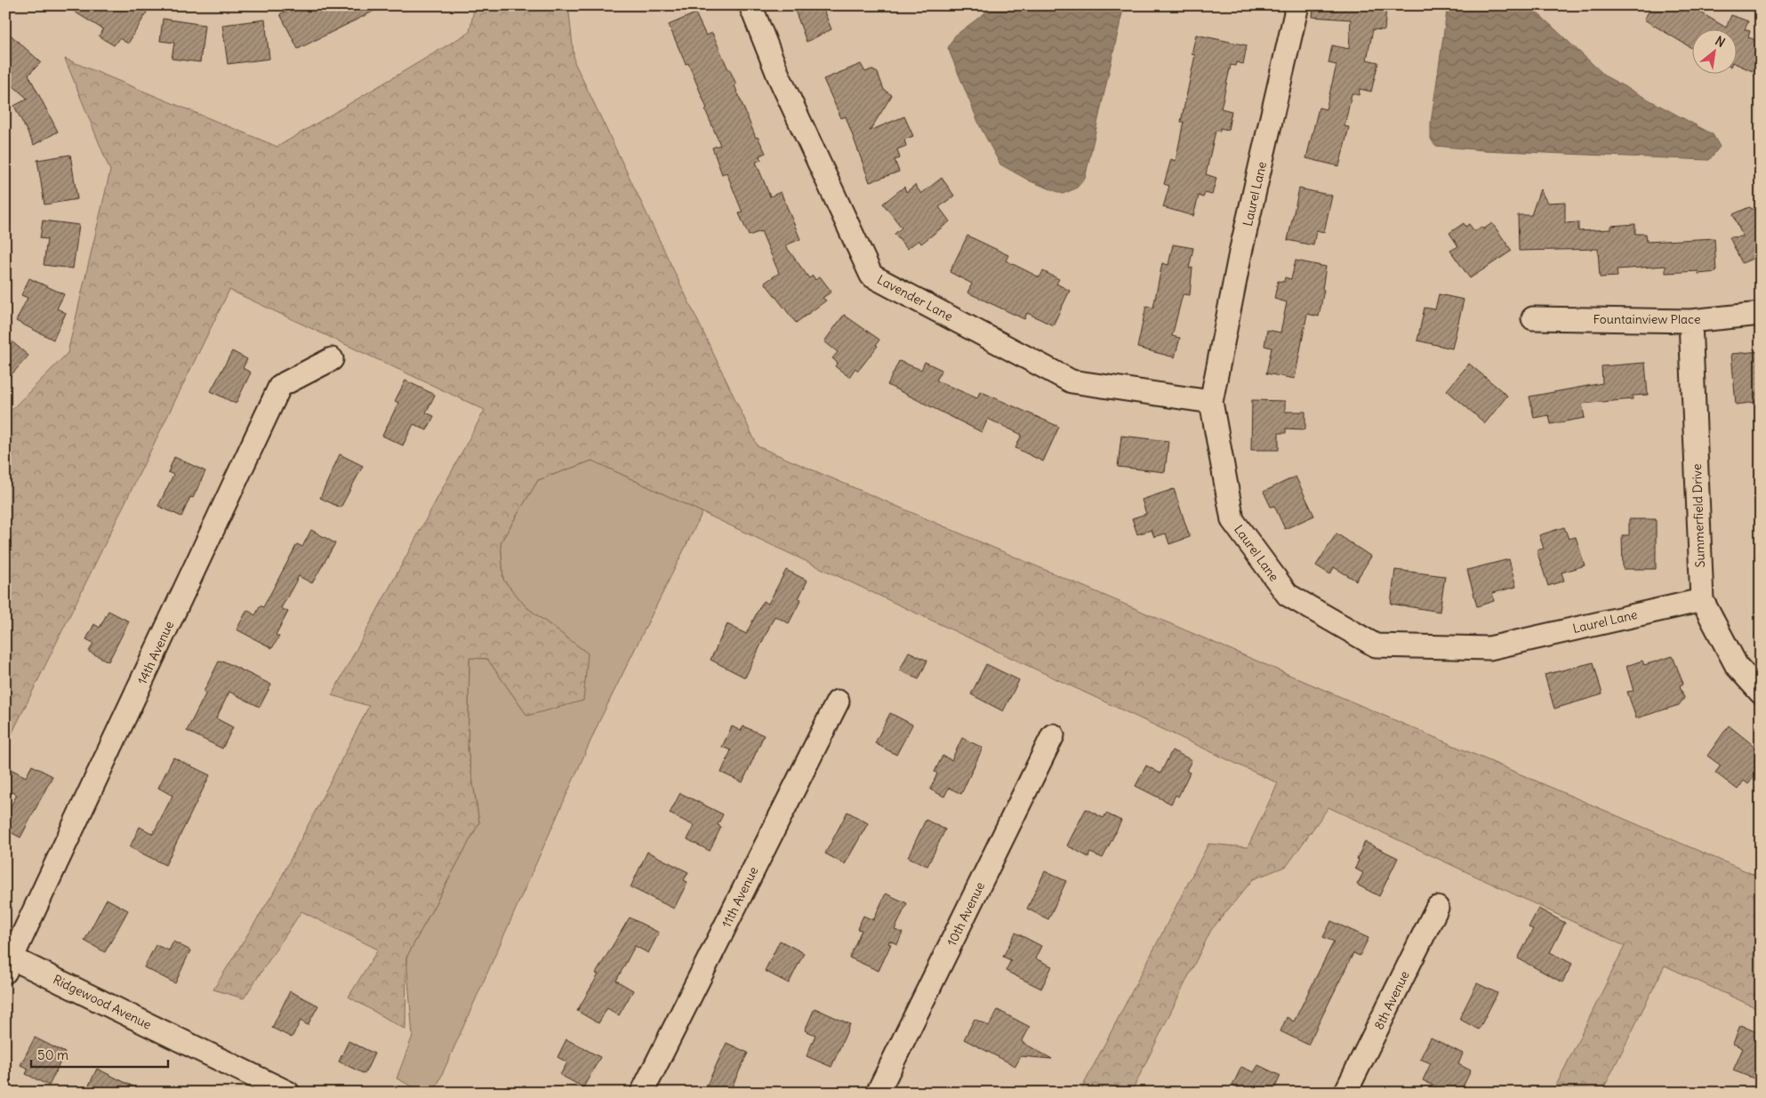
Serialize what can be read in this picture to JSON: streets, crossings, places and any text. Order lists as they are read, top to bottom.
{
  "streets": {
    "street": [
      "Laurel Lane",
      "Lavender Lane",
      "Fountainview Place",
      "Summerfield Drive",
      "14th Avenue",
      "11th Avenue",
      "10th Avenue",
      "8th Avenue",
      "Ridgewood Avenue"
    ]
  },
  "crossings": [
    ["Laurel Lane", "Lavender Lane"],
    ["Laurel Lane", "Summerfield Drive"],
    ["Fountainview Place", "Summerfield Drive"],
    ["14th Avenue", "Ridgewood Avenue"]
  ],
  "scale_bar": "50 m",
  "north": "top right"
}
